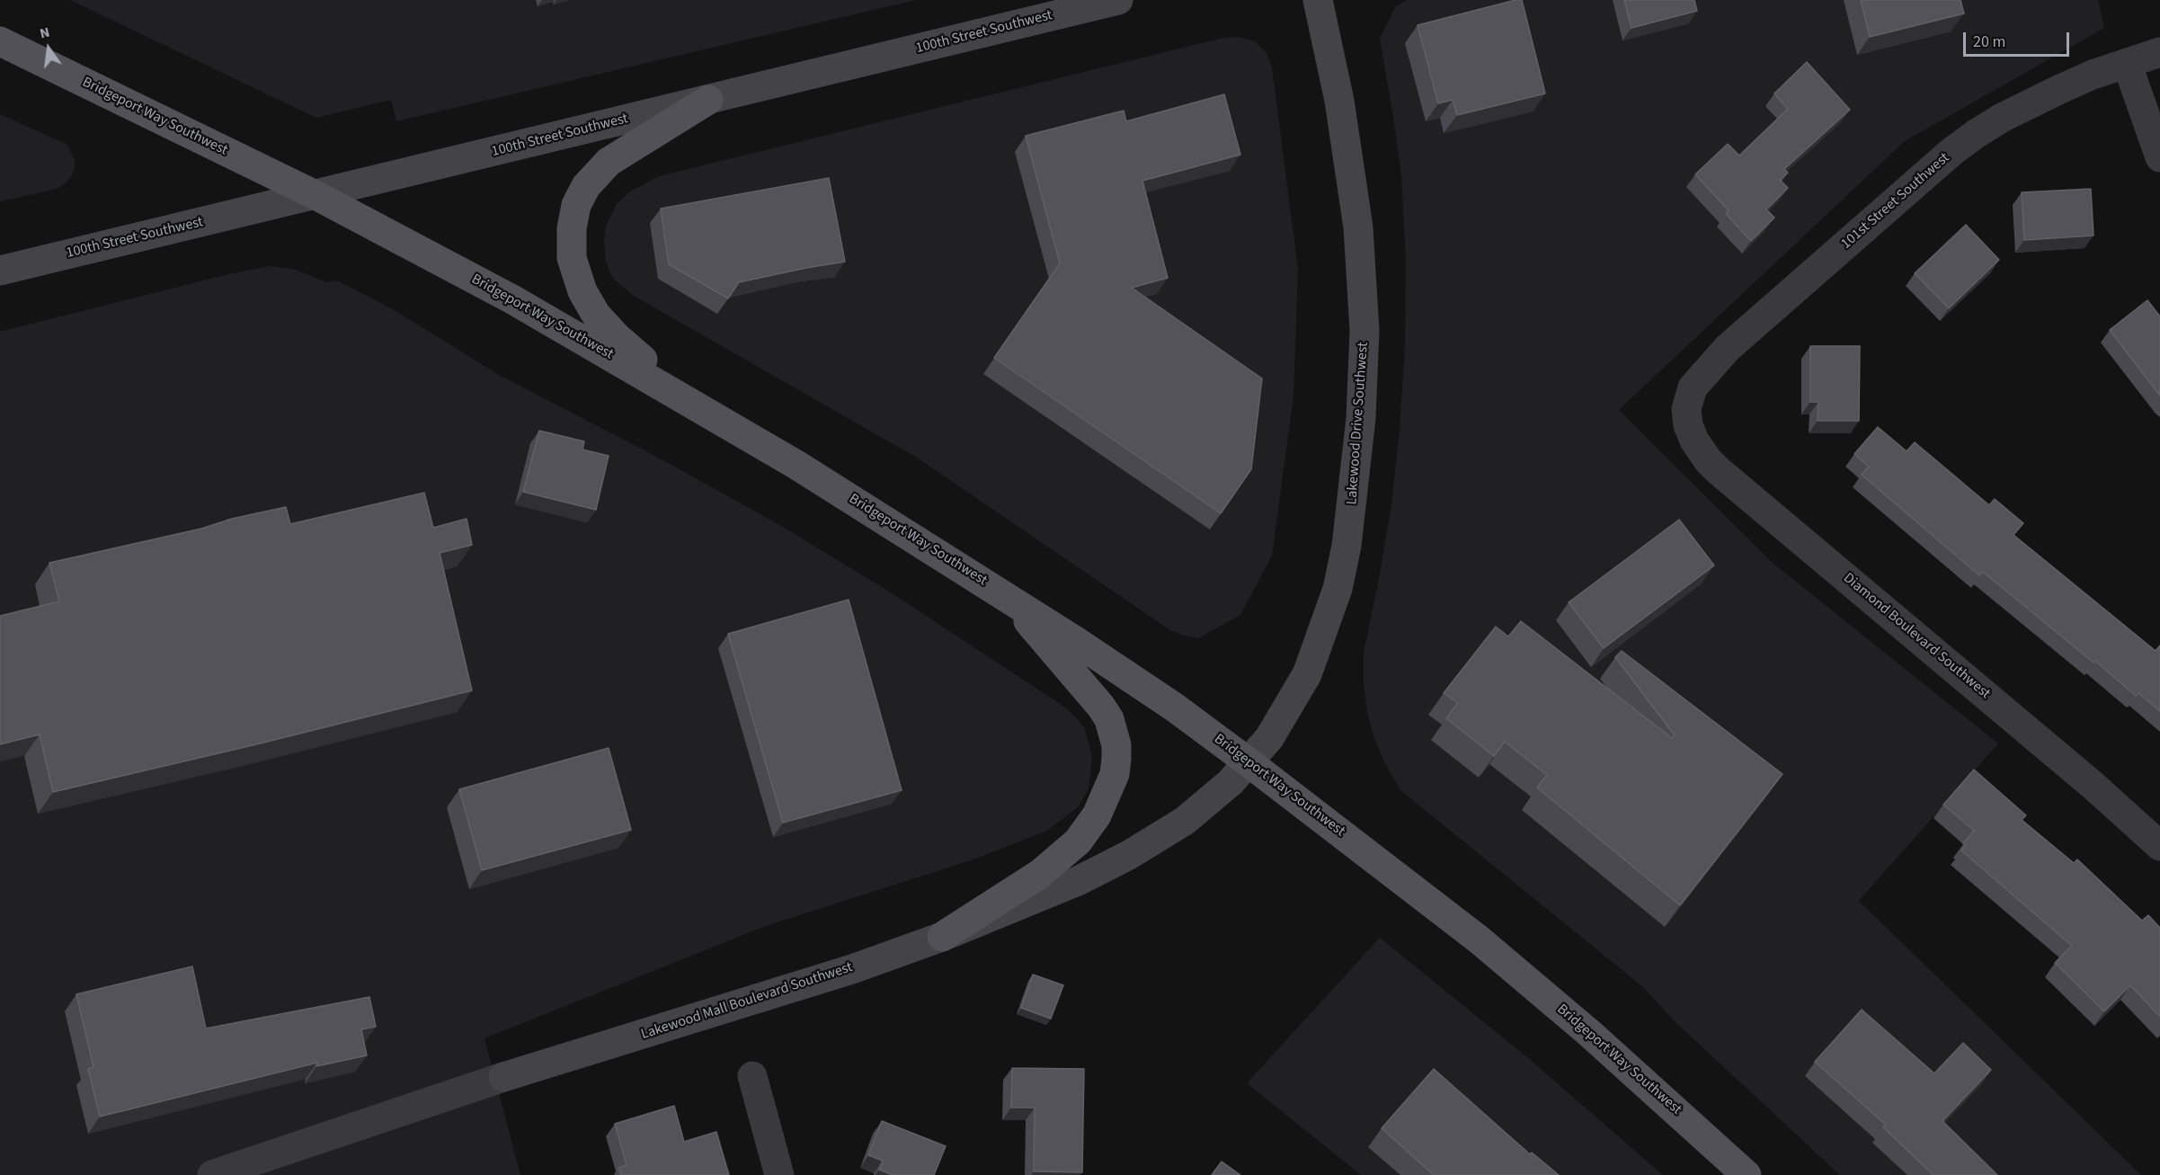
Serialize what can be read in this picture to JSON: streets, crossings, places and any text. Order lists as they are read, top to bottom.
{
  "streets": {
    "main road": [
      "100th Street Southwest",
      "Bridgeport Way Southwest",
      "Lakewood Drive Southwest",
      "Lakewood Mall Boulevard Southwest"
    ],
    "street": ["101st Street Southwest", "Diamond Boulevard Southwest"]
  },
  "crossings": [
    ["100th Street Southwest", "Bridgeport Way Southwest"],
    ["Bridgeport Way Southwest", "Lakewood Drive Southwest"],
    ["Bridgeport Way Southwest", "Lakewood Mall Boulevard Southwest"],
    ["101st Street Southwest", "Diamond Boulevard Southwest"],
    ["Lakewood Drive Southwest", "Lakewood Mall Boulevard Southwest"]
  ],
  "scale_bar": "20 m",
  "north": "top"
}
